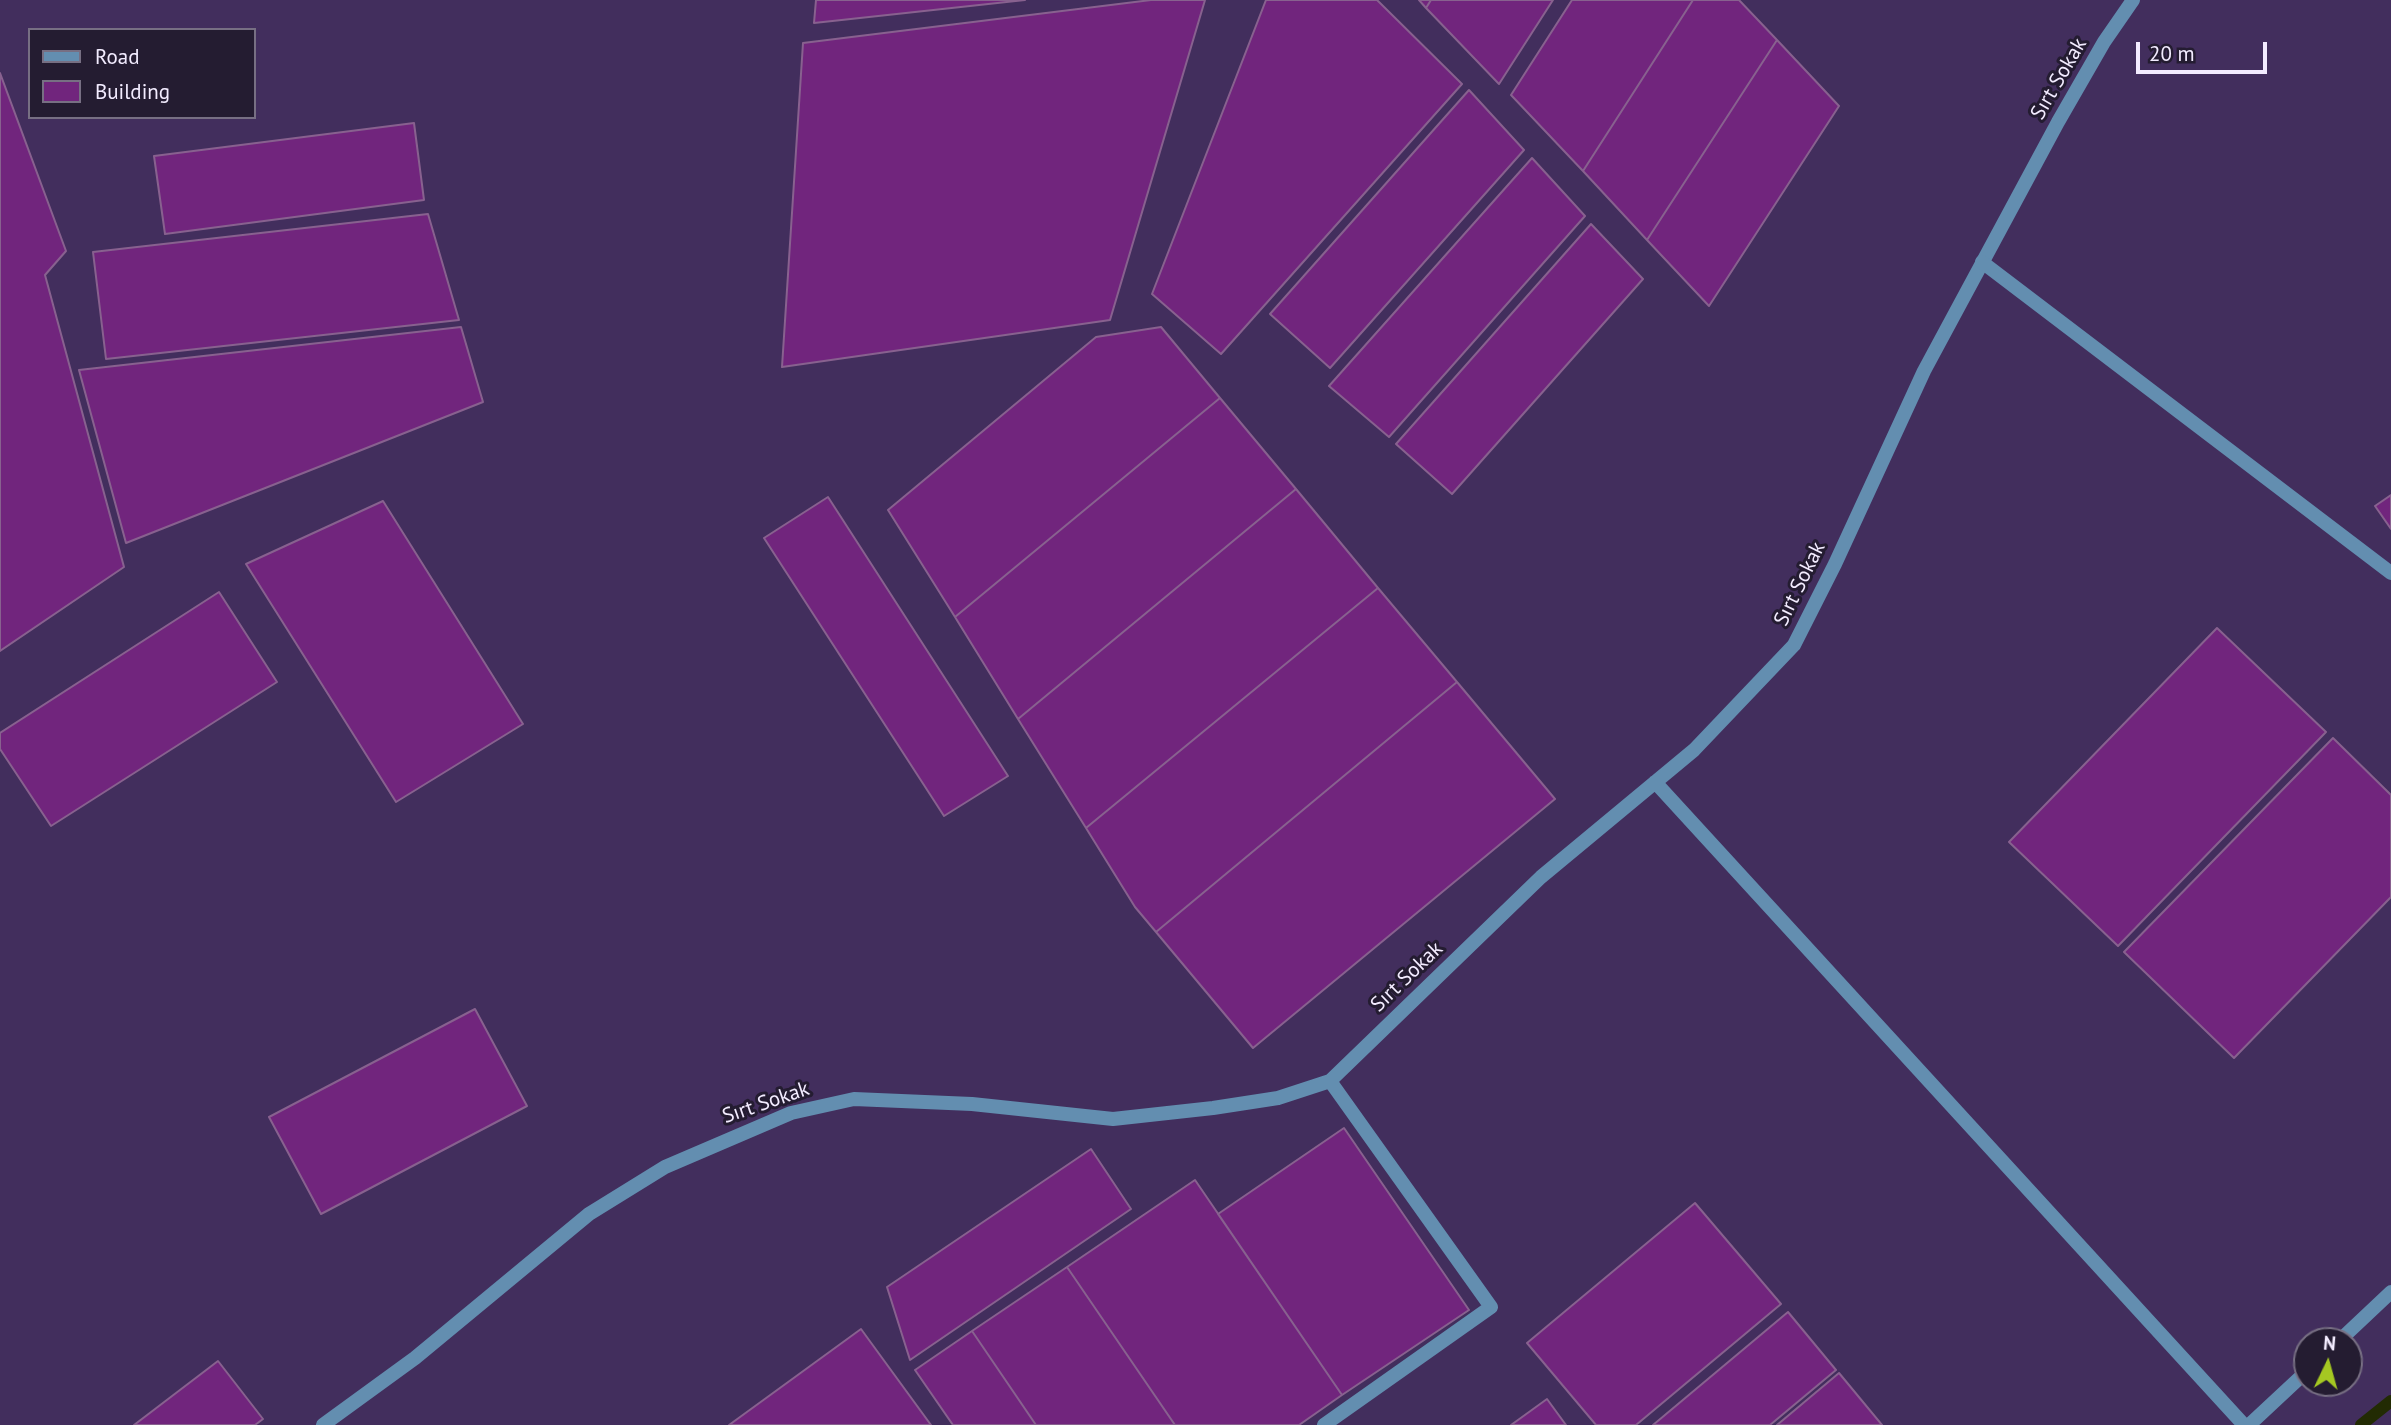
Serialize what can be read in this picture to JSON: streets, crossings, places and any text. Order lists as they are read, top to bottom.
{
  "streets": {
    "street": ["Sırt Sokak"]
  },
  "legend": ["Road", "Building"],
  "scale_bar": "20 m",
  "north": "top"
}
